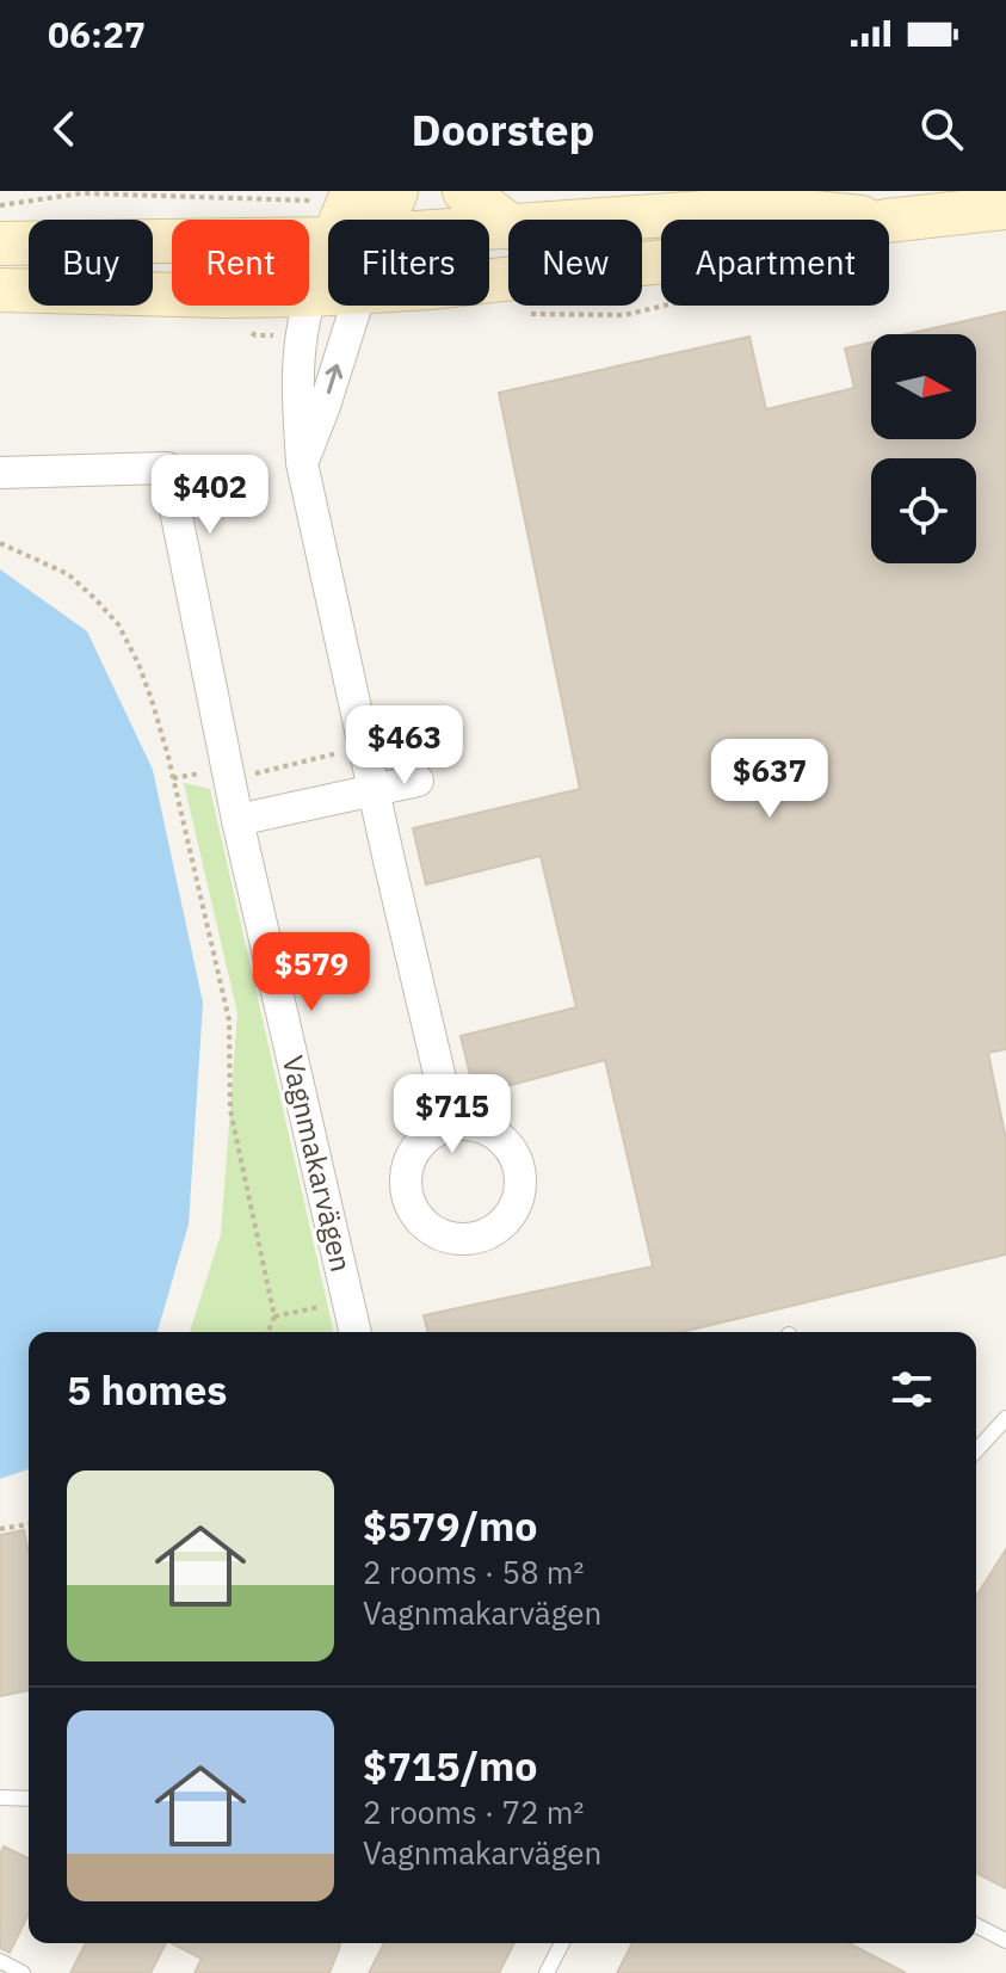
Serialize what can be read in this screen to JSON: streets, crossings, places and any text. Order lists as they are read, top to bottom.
{
  "streets": {
    "street": ["Vagnmakarvägen"]
  },
  "north": "right",
  "page": {
    "status": "06:27",
    "header": "Doorstep",
    "chip": [
      "Buy",
      "Rent",
      "Filters",
      "New",
      "Apartment"
    ],
    "price": [
      "$402",
      "$463",
      "$637",
      "$579",
      "$715"
    ],
    "heading": "5 homes",
    "list": [
      {
        "name": "$579/mo",
        "note": "2 rooms · 58 m² · Vagnmakarvägen"
      },
      {
        "name": "$715/mo",
        "note": "2 rooms · 72 m² · Vagnmakarvägen"
      }
    ]
  }
}
